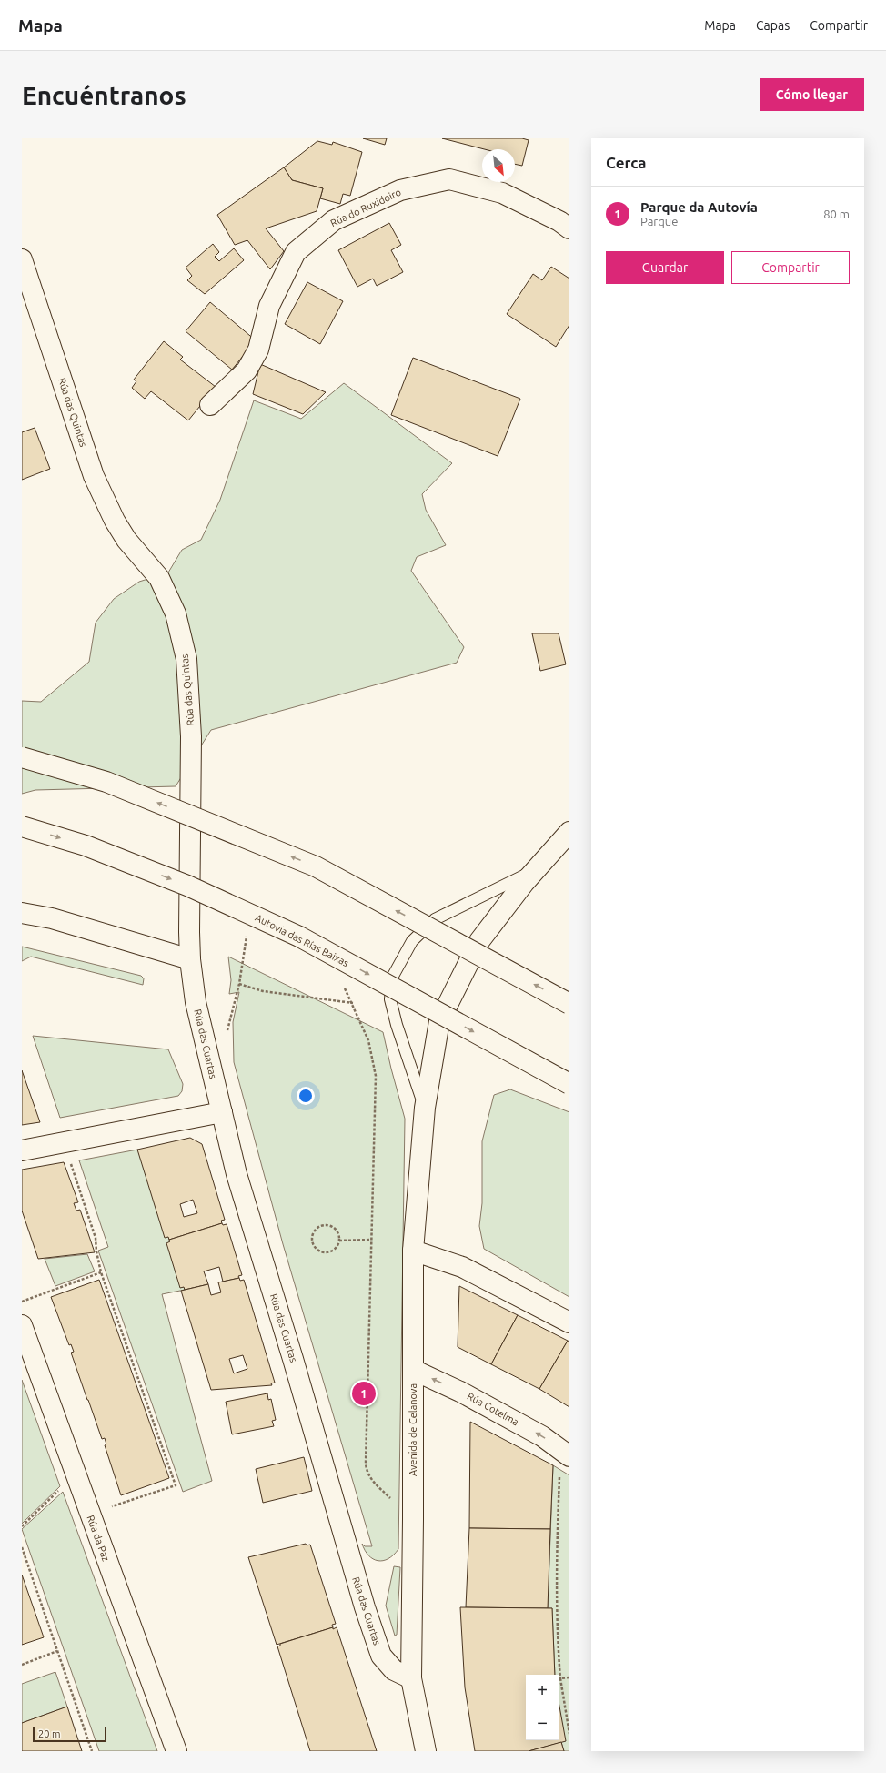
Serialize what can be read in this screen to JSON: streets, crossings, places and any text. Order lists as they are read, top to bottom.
{
  "streets": {
    "main road": [
      "Rúa do Ruxidoiro",
      "Rúa das Quintas",
      "Autovía das Rías Baixas",
      "Rúa das Cuartas",
      "Rúa Cotelma",
      "Avenida de Celanova",
      "Rúa da Paz"
    ]
  },
  "crossings": [
    ["Rúa das Quintas", "Rúa das Cuartas"],
    ["Rúa das Cuartas", "Avenida de Celanova"],
    ["Rúa Cotelma", "Avenida de Celanova"]
  ],
  "scale_bar": "20 m",
  "north": "bottom right",
  "page": {
    "header": "Mapa",
    "nav": ["Mapa", "Capas", "Compartir"],
    "buttons": [
      "Cómo llegar",
      ["Guardar", "Compartir"]
    ],
    "title": "Encuéntranos",
    "heading": "Cerca",
    "list": [
      {
        "mark": "1",
        "name": "Parque da Autovía",
        "note": "Parque",
        "value": "80 m"
      }
    ],
    "pins": "1",
    "map_buttons": ["+", "−"],
    "scale": "20 m"
  }
}
